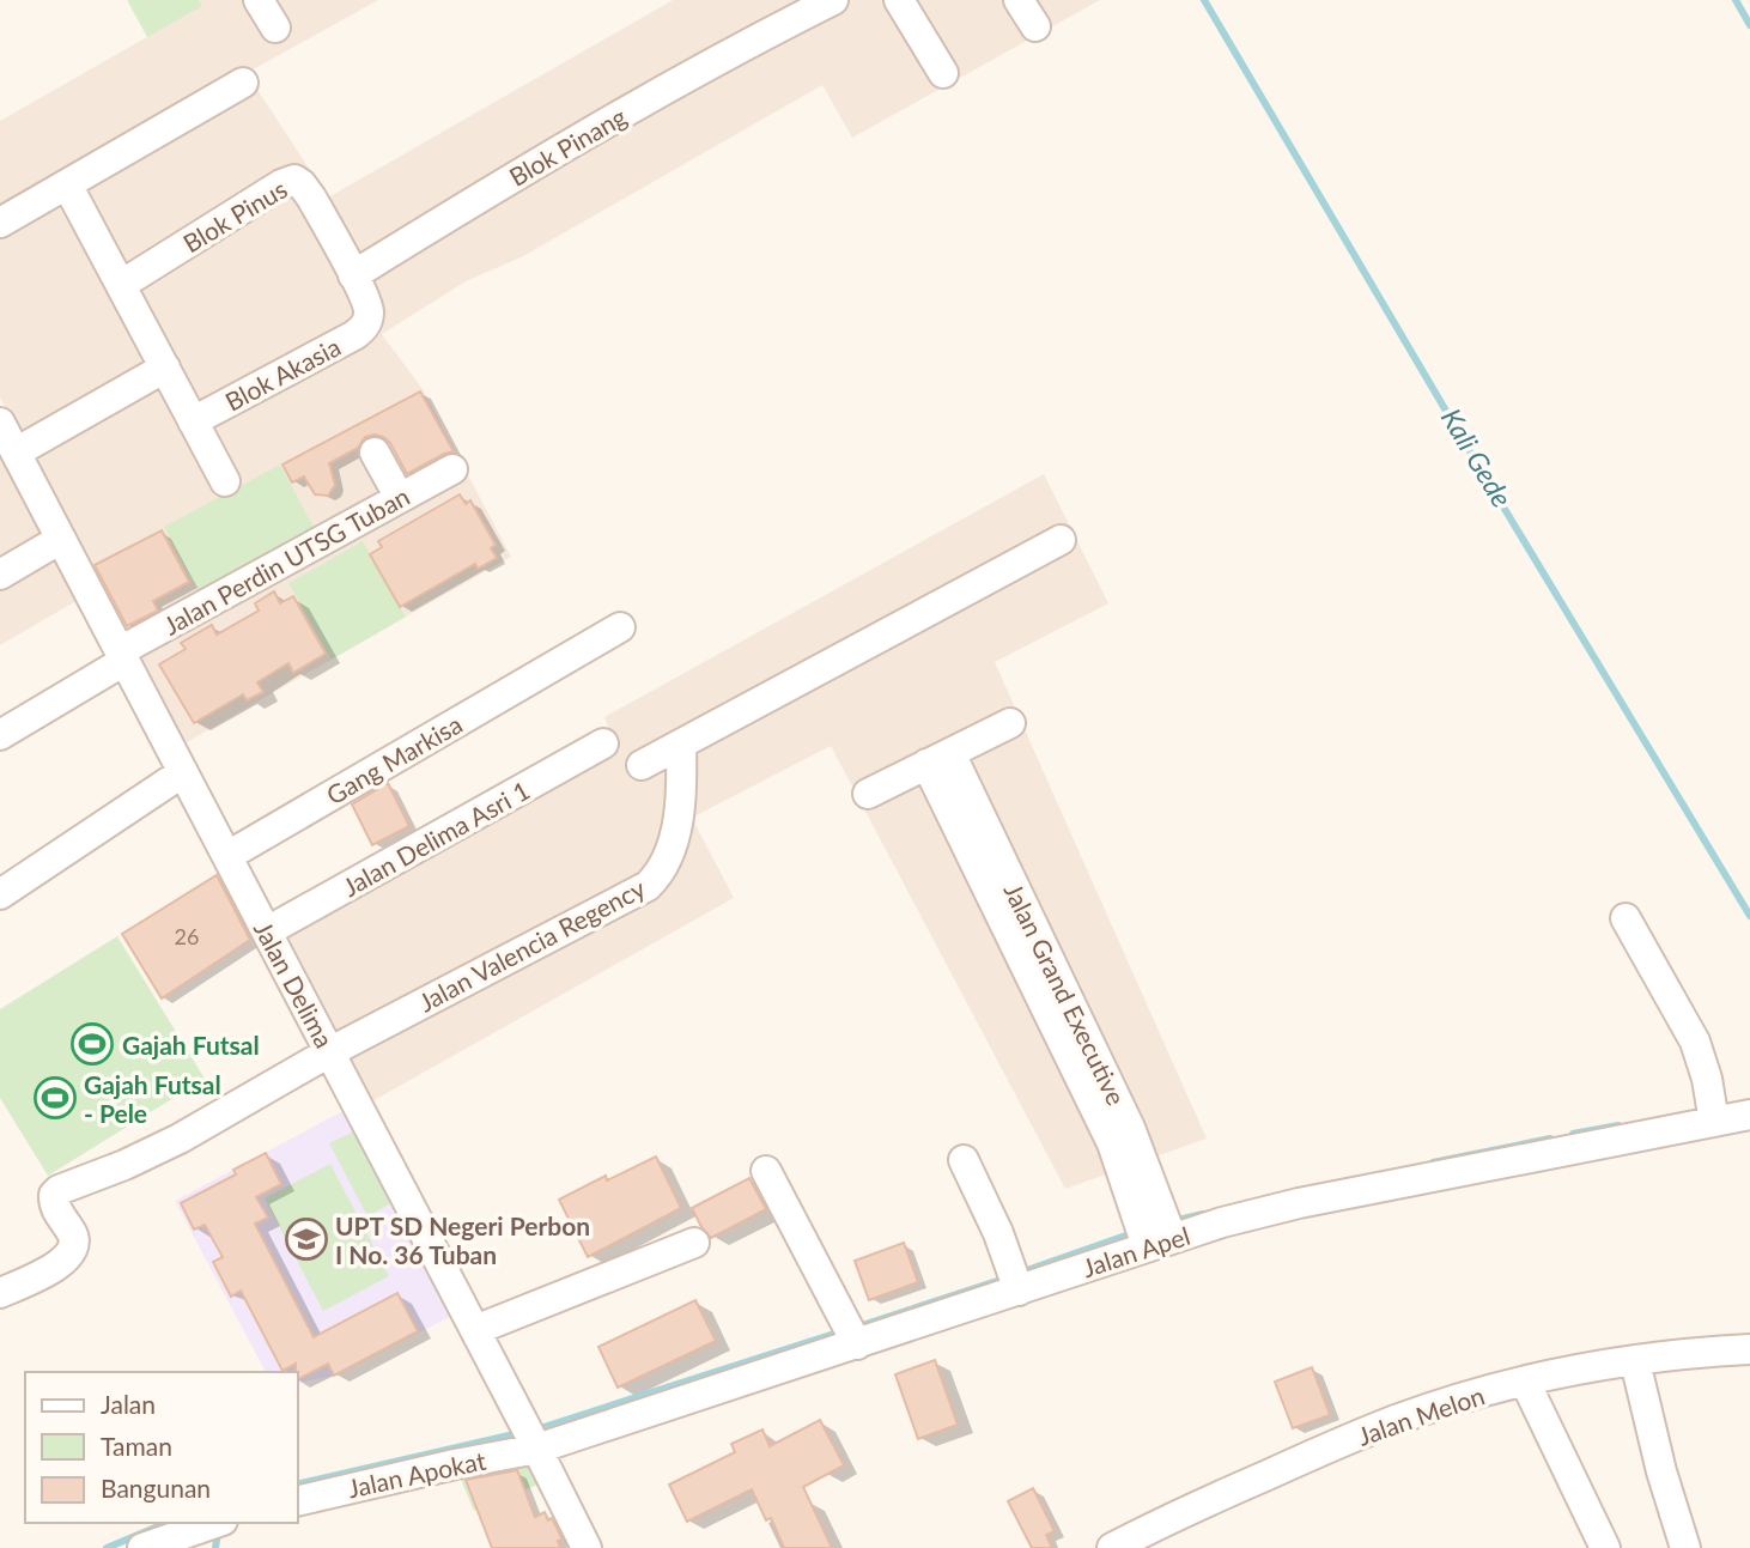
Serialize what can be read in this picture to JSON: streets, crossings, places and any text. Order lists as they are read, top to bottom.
{
  "streets": {
    "street": [
      "Blok Pinang",
      "Blok Pinus",
      "Blok Akasia",
      "Jalan Perdin UTSG Tuban",
      "Gang Markisa",
      "Jalan Delima Asri 1",
      "Jalan Valencia Regency",
      "Jalan Delima",
      "Jalan Grand Executive",
      "Jalan Apel",
      "Jalan Melon",
      "Jalan Apokat"
    ]
  },
  "crossings": [
    ["Blok Pinang", "Blok Pinus"],
    ["Blok Pinang", "Blok Akasia"],
    ["Blok Pinus", "Blok Akasia"],
    ["Jalan Perdin UTSG Tuban", "Jalan Delima"],
    ["Gang Markisa", "Jalan Delima"],
    ["Jalan Delima Asri 1", "Jalan Delima"],
    ["Jalan Valencia Regency", "Jalan Delima"],
    ["Jalan Delima", "Jalan Apel"],
    ["Jalan Delima", "Jalan Apokat"],
    ["Jalan Grand Executive", "Jalan Apel"],
    ["Jalan Apel", "Jalan Apokat"]
  ],
  "water": ["Kali Gede"],
  "places": {
    "sports": ["Gajah Futsal", "Gajah Futsal - Pele"],
    "school or university": ["UPT SD Negeri Perbon I No. 36 Tuban"]
  },
  "house_numbers": ["26"],
  "legend": ["Jalan", "Taman", "Bangunan"]
}
